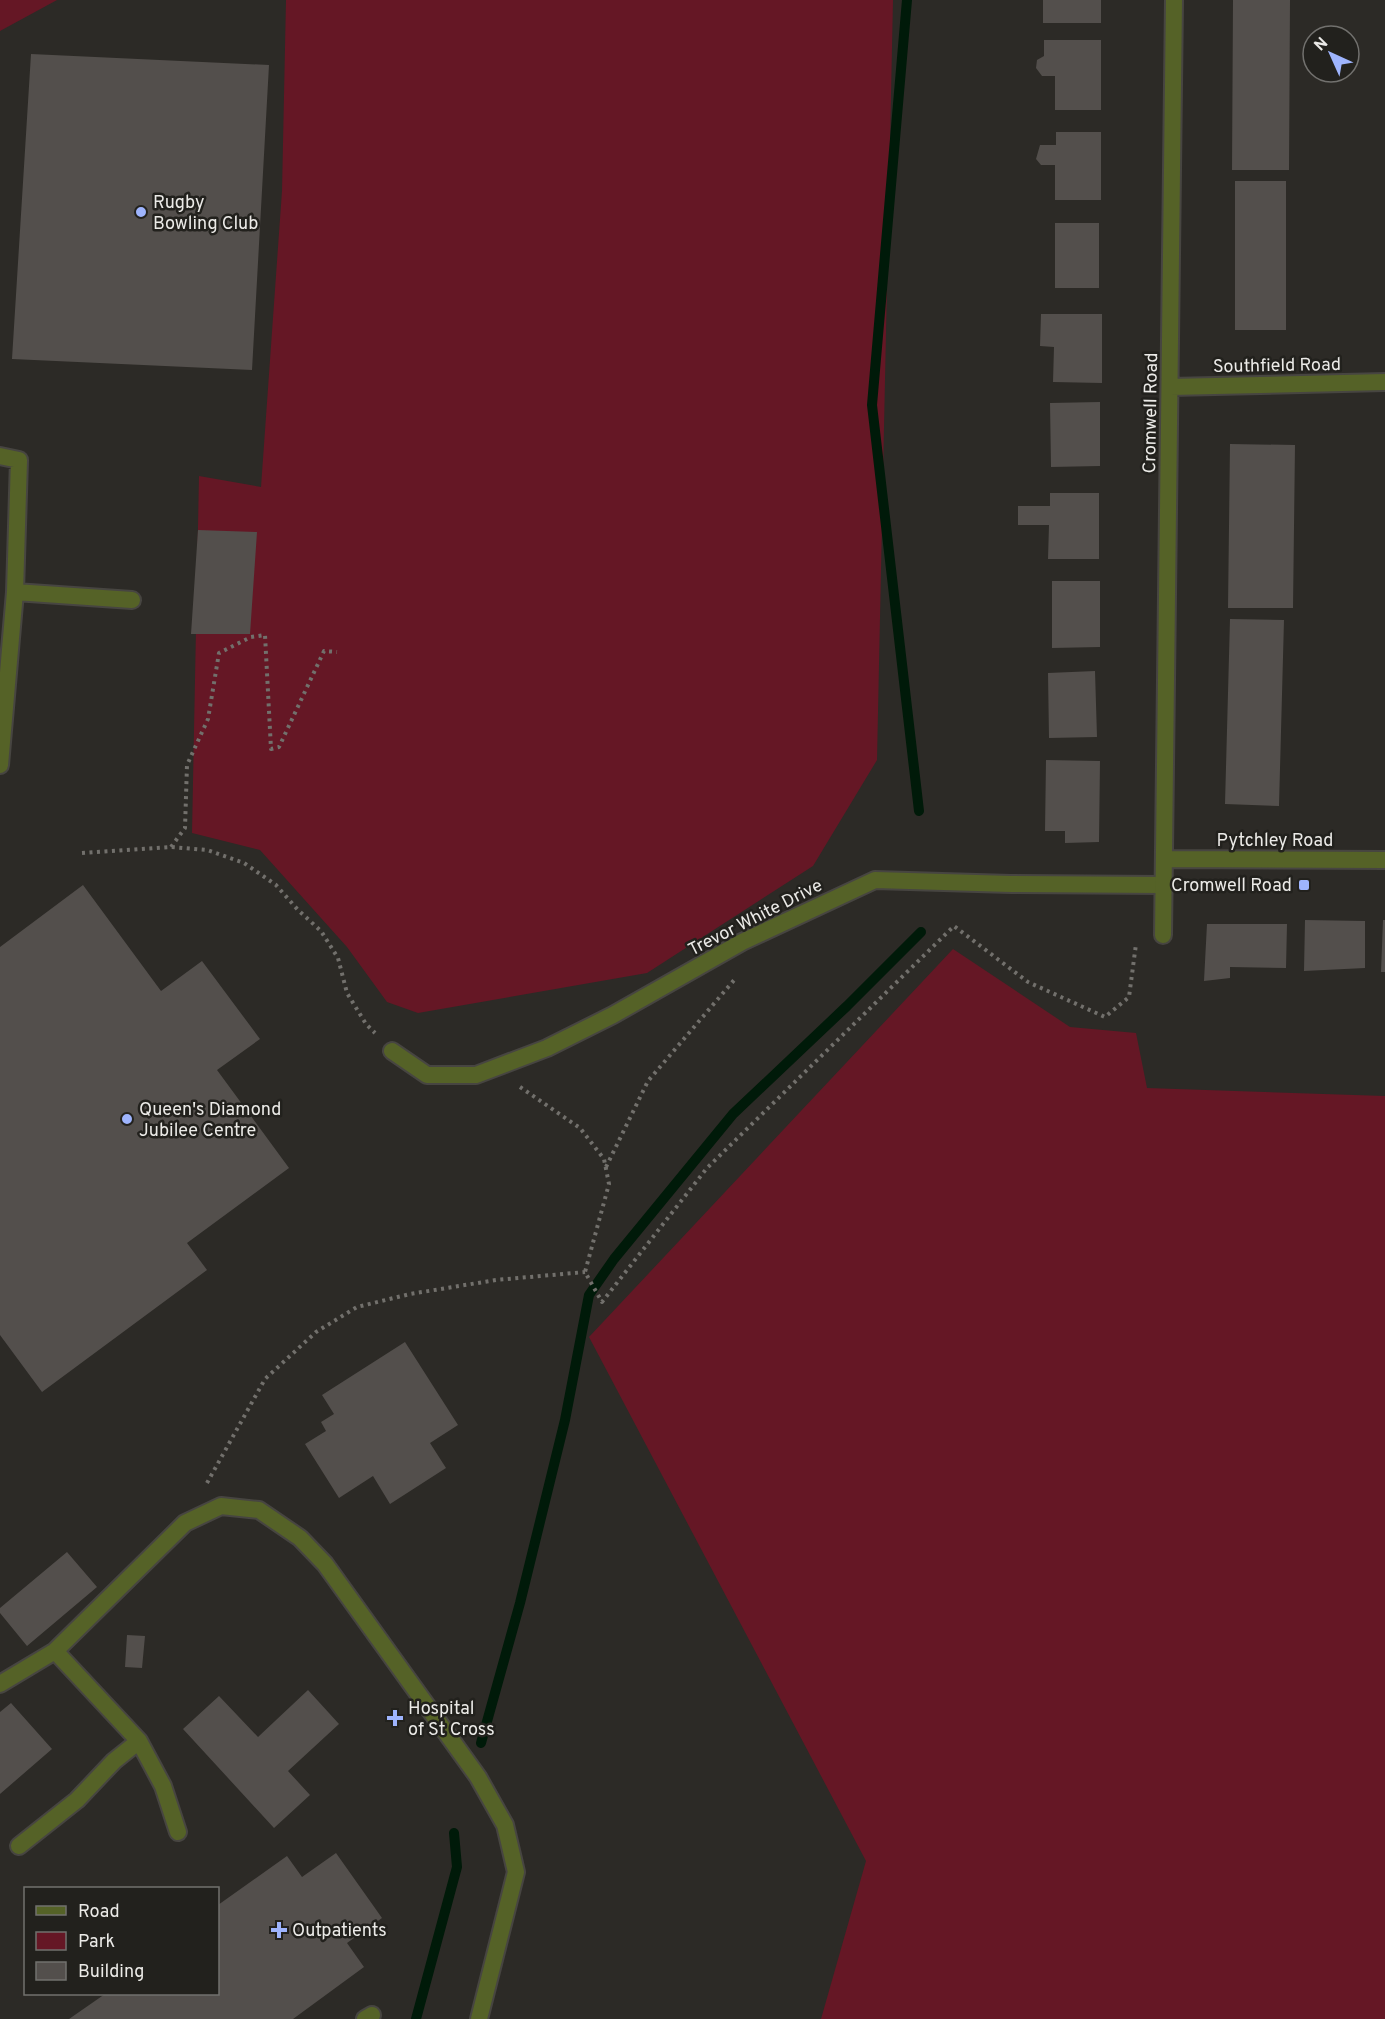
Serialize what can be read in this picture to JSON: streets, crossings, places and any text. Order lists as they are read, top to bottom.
{
  "streets": {
    "street": [
      "Southfield Road",
      "Cromwell Road",
      "Pytchley Road",
      "Trevor White Drive"
    ]
  },
  "crossings": [
    ["Southfield Road", "Cromwell Road"],
    ["Cromwell Road", "Pytchley Road"],
    ["Cromwell Road", "Trevor White Drive"]
  ],
  "places": {
    "other": ["Rugby Bowling Club", "Queen's Diamond Jubilee Centre"],
    "transit": ["Cromwell Road"],
    "health": ["Hospital of St Cross", "Outpatients"]
  },
  "legend": ["Road", "Park", "Building"],
  "north": "top left"
}
